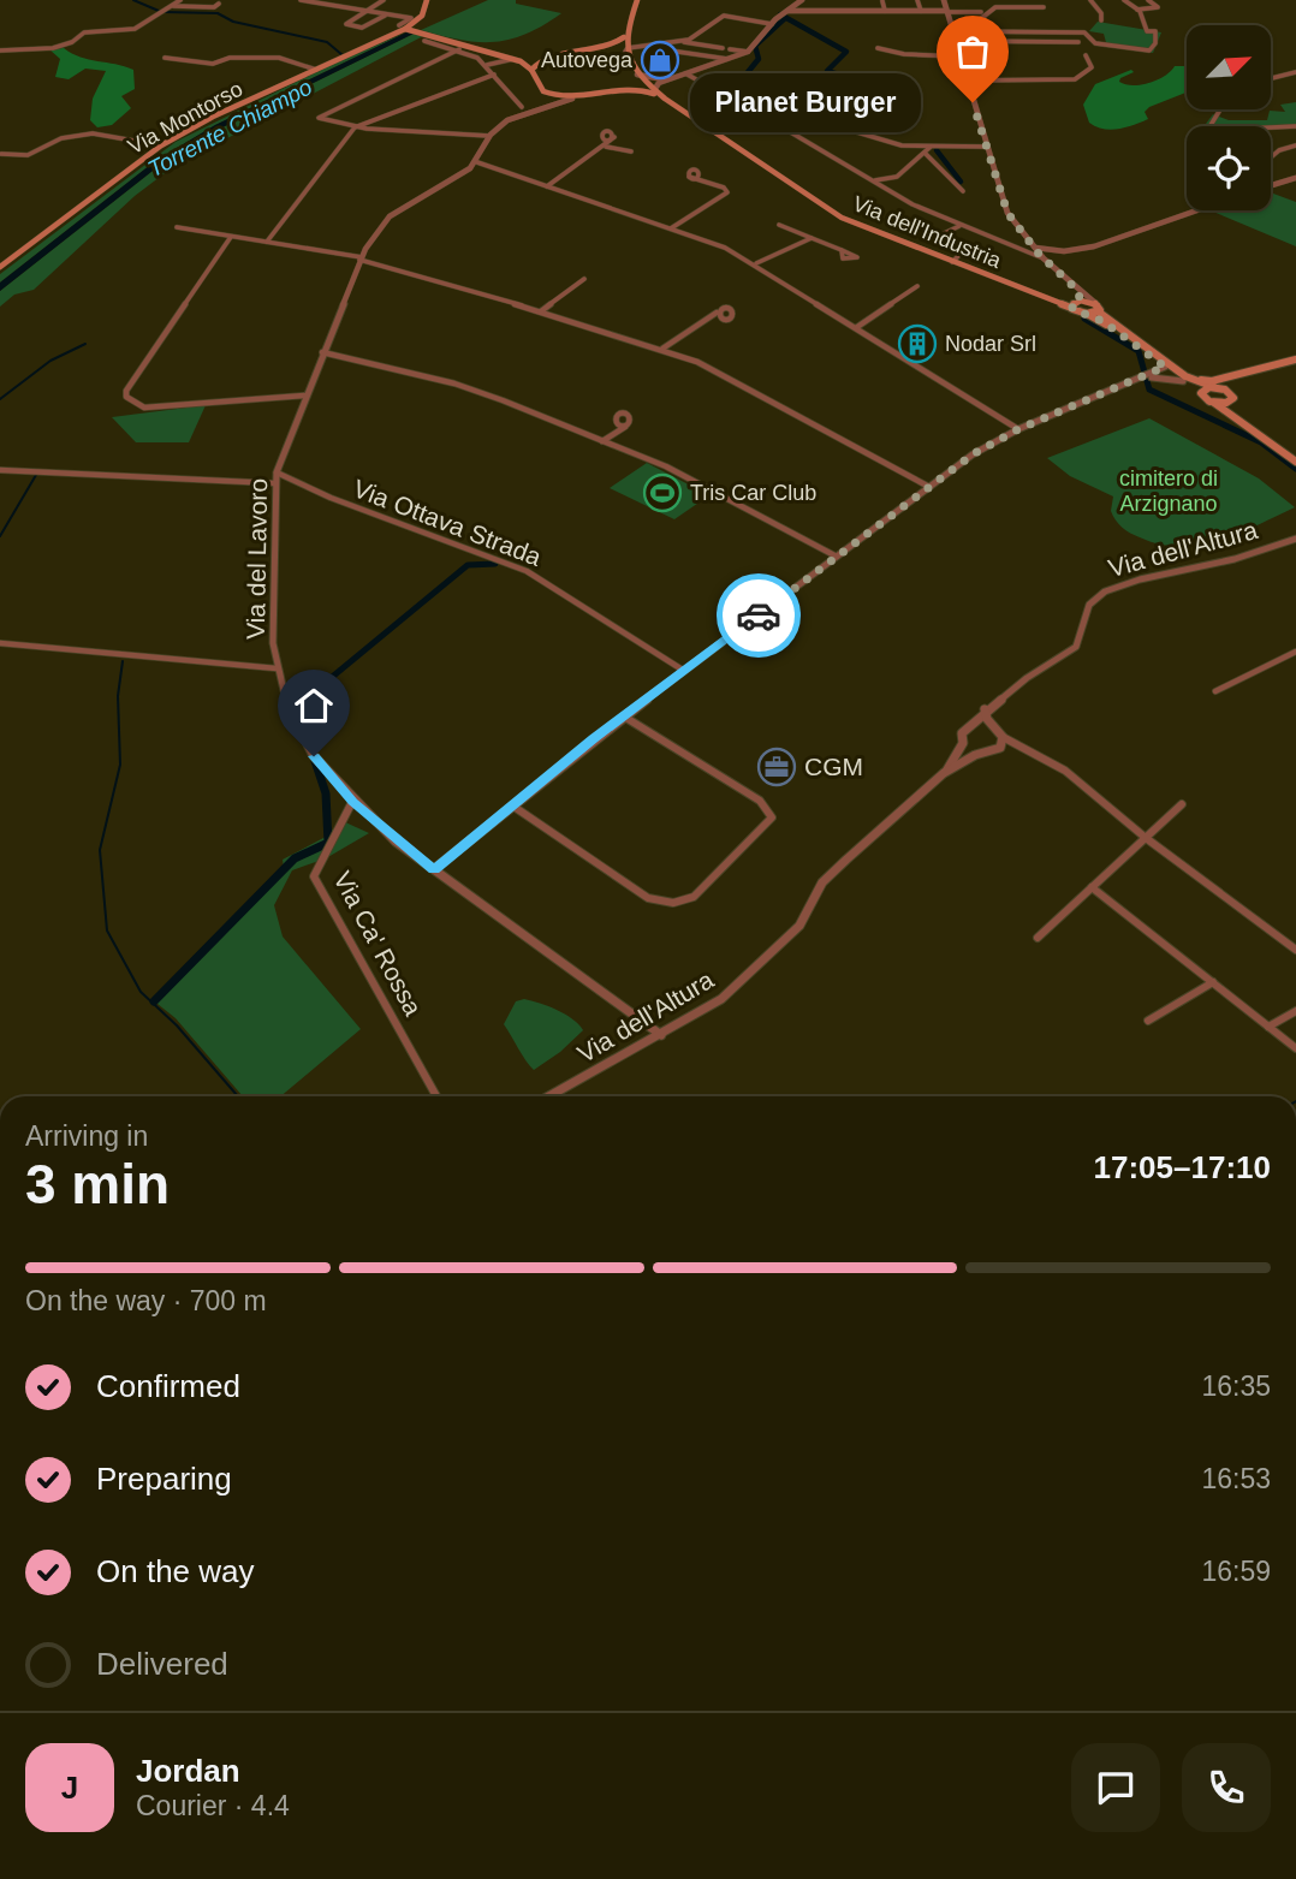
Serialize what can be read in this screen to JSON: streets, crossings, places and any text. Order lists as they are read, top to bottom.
{
  "streets": {
    "main road": ["Via Montorso", "Via dell'Industria"],
    "street": [
      "Via Ottava Strada",
      "Via dell'Altura",
      "Via del Lavoro",
      "Via Ca' Rossa"
    ]
  },
  "crossings": [
    ["Via Ottava Strada", "Via del Lavoro"],
    ["Via dell'Altura", "Via del Lavoro"],
    ["Via del Lavoro", "Via Ca' Rossa"]
  ],
  "water": ["Torrente Chiampo"],
  "parks": ["cimitero di Arzignano"],
  "places": {
    "shop": ["Autovega"],
    "other": ["Planet Burger"],
    "building": ["Nodar Srl"],
    "sports": ["Tris Car Club"],
    "office": ["CGM"]
  },
  "north": "top right",
  "page": {
    "bubble": "Planet Burger",
    "heading": ["3 min", "Arriving in", "17:05–17:10"],
    "panel": ["Jordan", "Courier · 4.4"],
    "bar": "On the way · 700 m",
    "list": [
      ["Confirmed", "16:35"],
      ["Preparing", "16:53"],
      ["On the way", "16:59"],
      "Delivered"
    ],
    "round": "J"
  }
}
